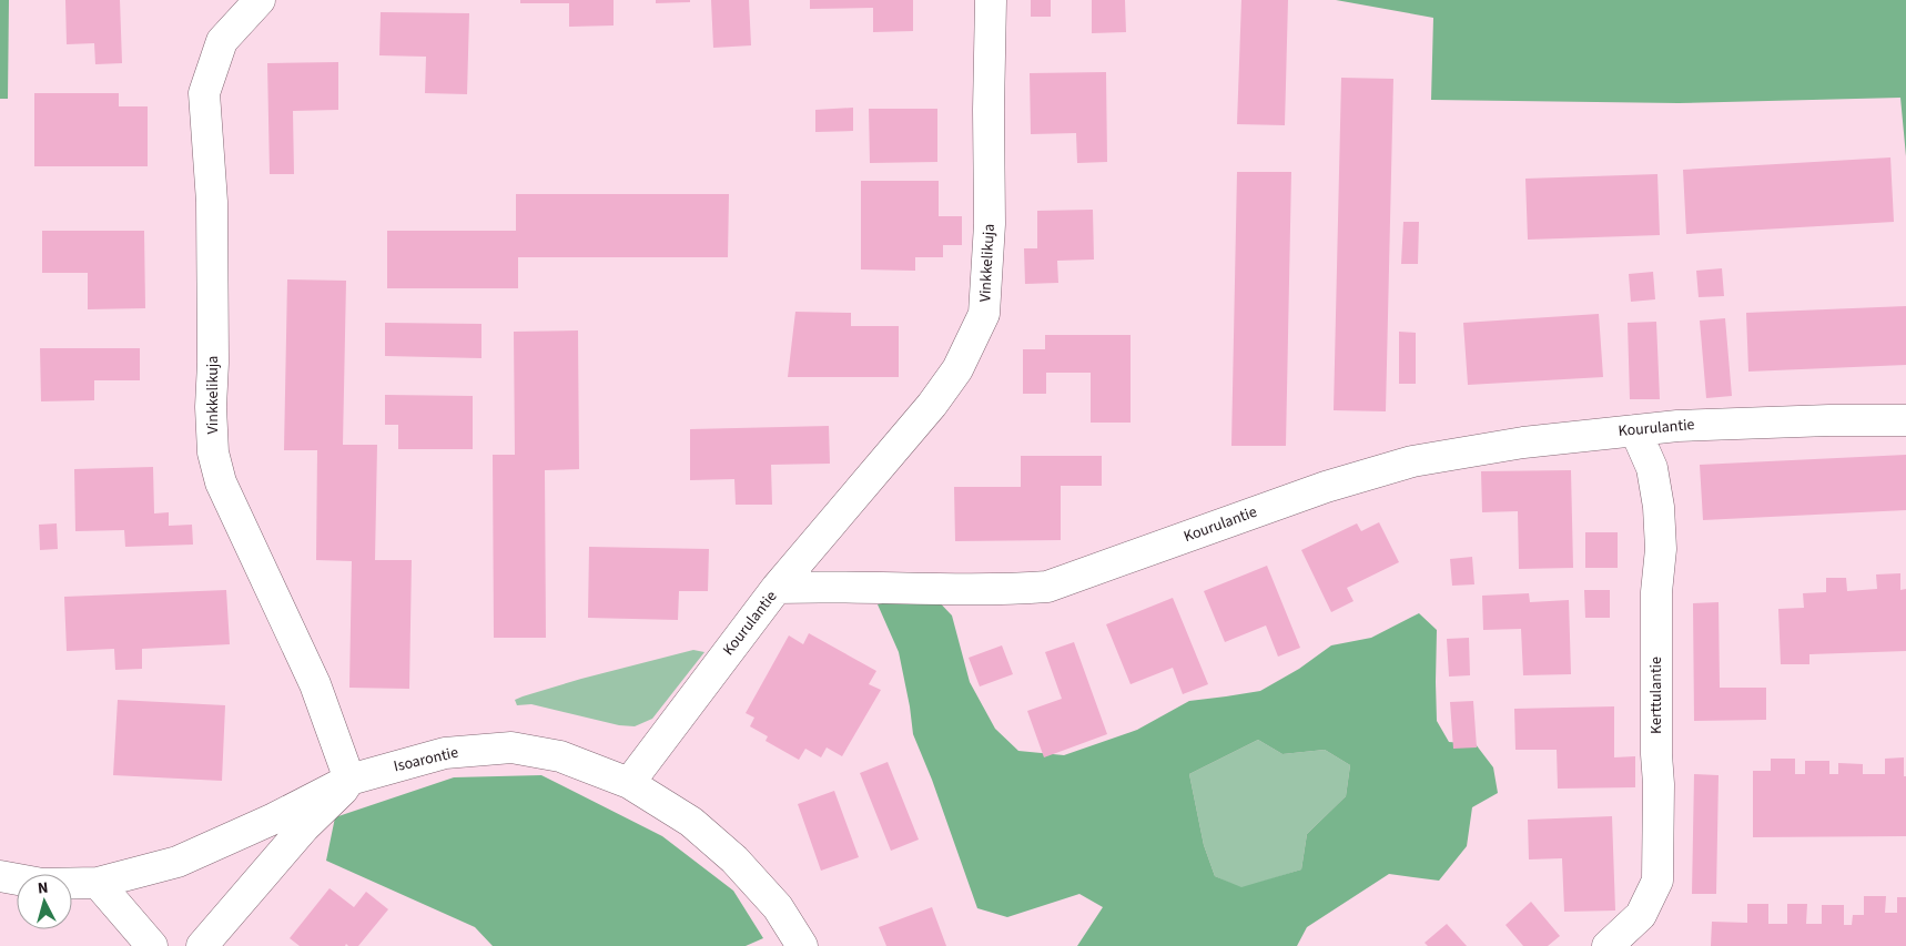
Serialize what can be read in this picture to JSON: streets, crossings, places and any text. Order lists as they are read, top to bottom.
{
  "streets": {
    "street": [
      "Vinkkelikuja",
      "Kourulantie",
      "Kerttulantie",
      "Isoarontie"
    ]
  },
  "crossings": [
    ["Vinkkelikuja", "Kourulantie"],
    ["Vinkkelikuja", "Isoarontie"],
    ["Kourulantie", "Kerttulantie"],
    ["Kourulantie", "Isoarontie"]
  ],
  "north": "top"
}
